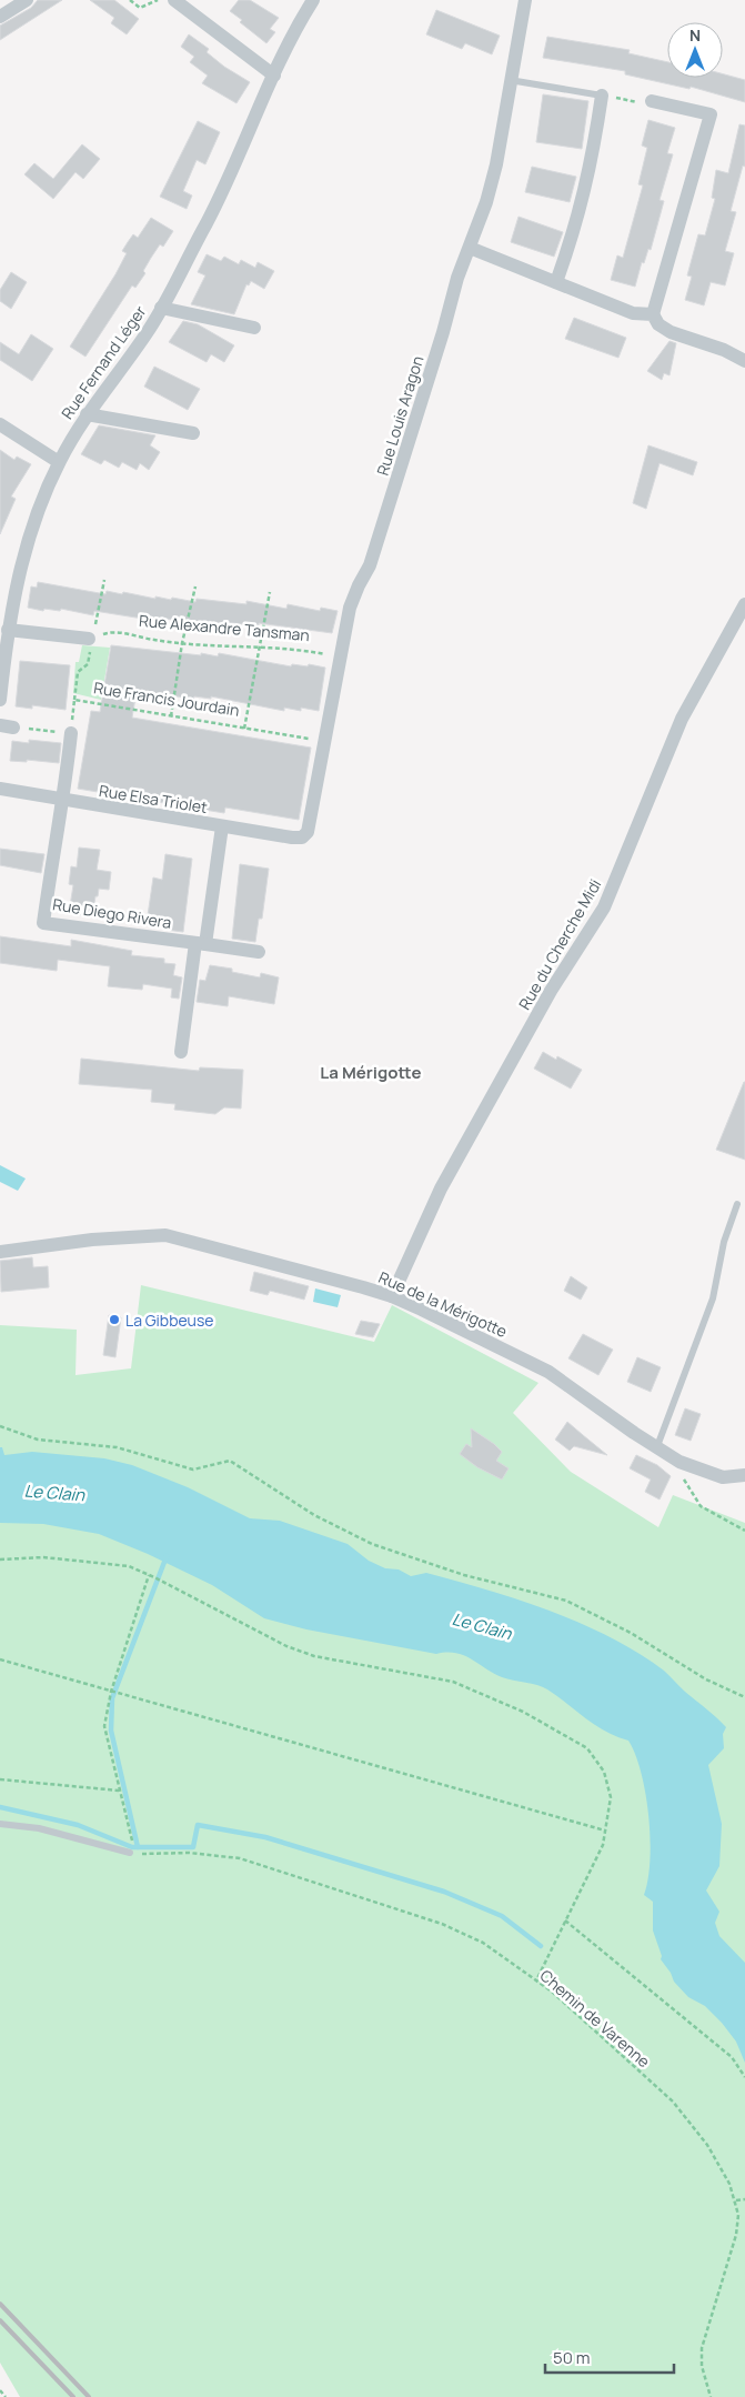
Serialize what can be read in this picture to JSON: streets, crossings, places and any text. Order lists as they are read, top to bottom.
{
  "streets": {
    "street": [
      "Rue Fernand Léger",
      "Rue Louis Aragon",
      "Rue Elsa Triolet",
      "Rue Diego Rivera",
      "Rue du Cherche Midi",
      "Rue de la Mérigotte"
    ],
    "path": ["Rue Alexandre Tansman", "Rue Francis Jourdain", "Chemin de Varenne"]
  },
  "crossings": [
    ["Rue Louis Aragon", "Rue Alexandre Tansman"],
    ["Rue Louis Aragon", "Rue Francis Jourdain"],
    ["Rue Louis Aragon", "Rue Elsa Triolet"],
    ["Rue Elsa Triolet", "Rue Diego Rivera"],
    ["Rue du Cherche Midi", "Rue de la Mérigotte"]
  ],
  "districts": ["La Mérigotte"],
  "water": ["Le Clain"],
  "places": ["La Gibbeuse"],
  "scale_bar": "50 m",
  "north": "top"
}
